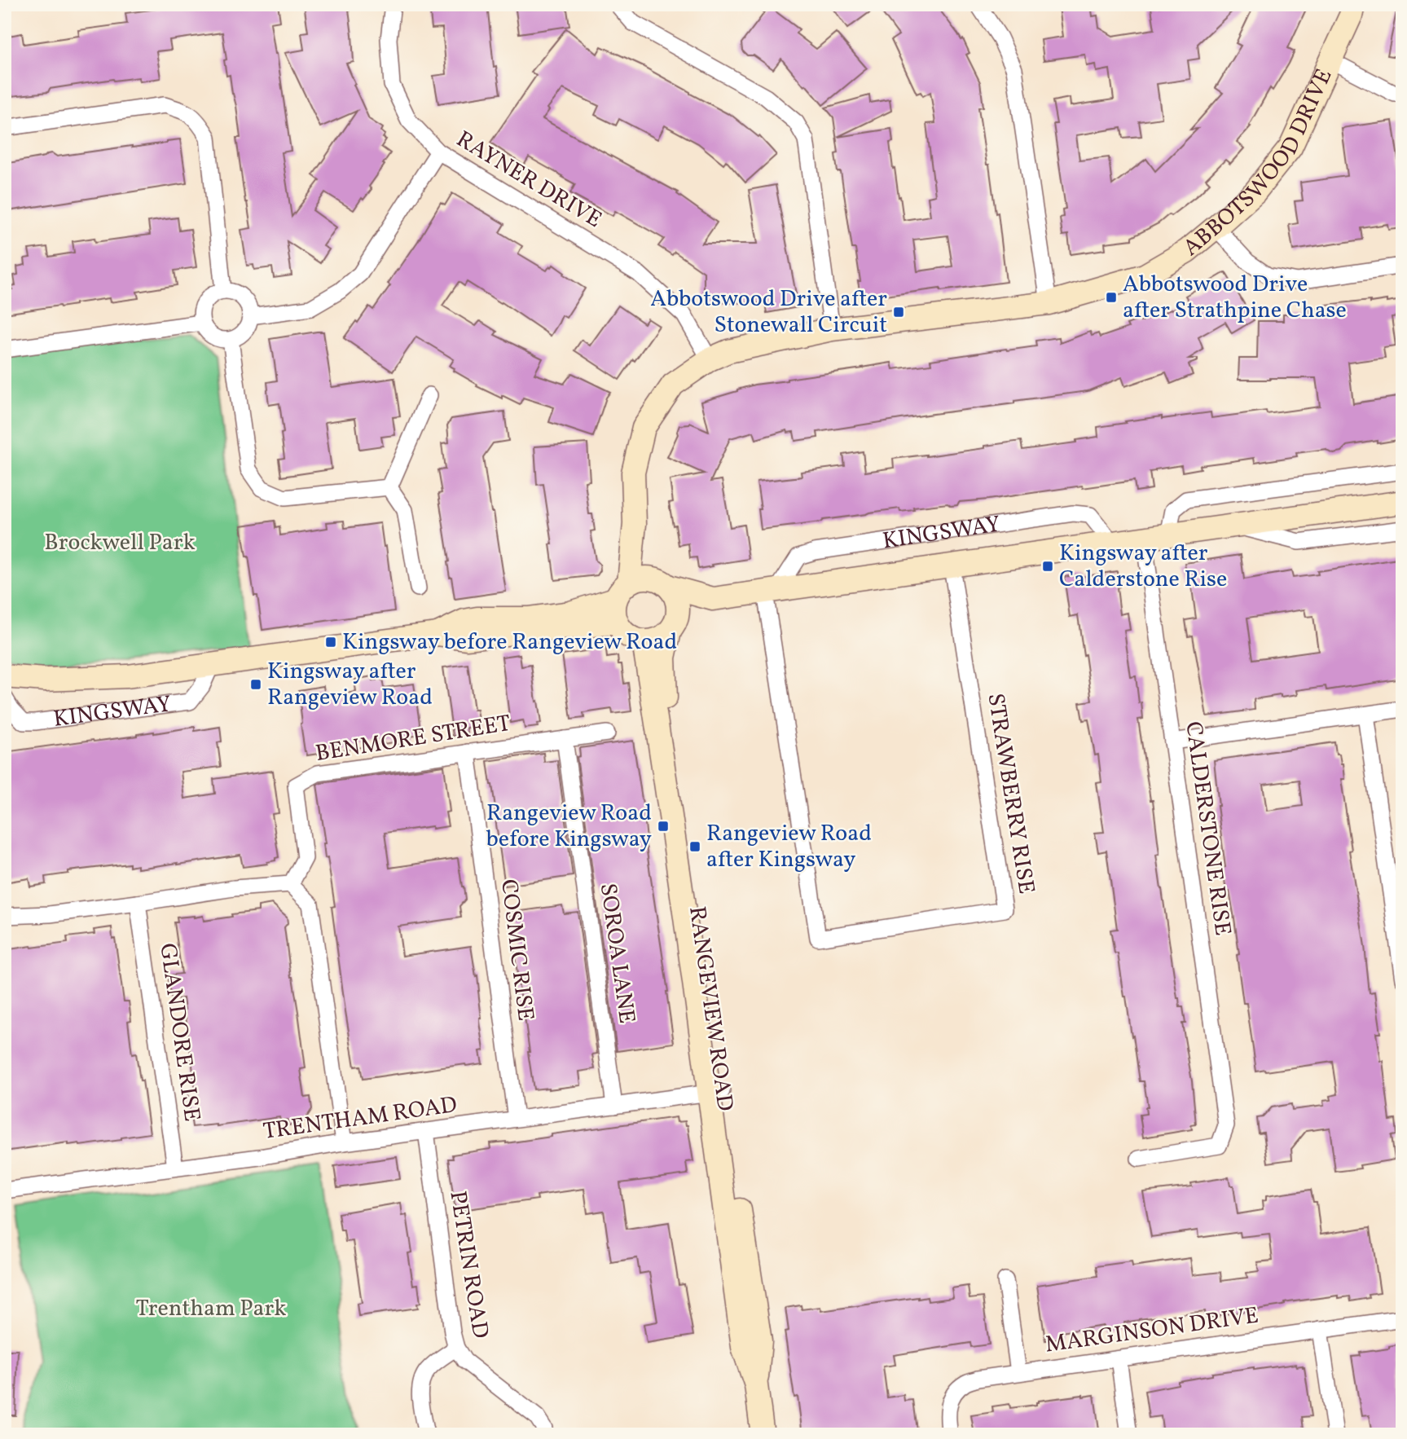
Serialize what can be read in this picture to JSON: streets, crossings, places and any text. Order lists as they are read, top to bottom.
{
  "streets": {
    "street": [
      "ABBOTSWOOD DRIVE",
      "RAYNER DRIVE",
      "KINGSWAY",
      "BENMORE STREET",
      "STRAWBERRY RISE",
      "CALDERSTONE RISE",
      "COSMIC RISE",
      "SOROA LANE",
      "RANGEVIEW ROAD",
      "GLANDORE RISE",
      "TRENTHAM ROAD",
      "PETRIN ROAD",
      "MARGINSON DRIVE"
    ]
  },
  "crossings": [
    ["ABBOTSWOOD DRIVE", "RAYNER DRIVE"],
    ["ABBOTSWOOD DRIVE", "KINGSWAY"],
    ["ABBOTSWOOD DRIVE", "RANGEVIEW ROAD"],
    ["KINGSWAY", "STRAWBERRY RISE"],
    ["KINGSWAY", "CALDERSTONE RISE"],
    ["KINGSWAY", "RANGEVIEW ROAD"],
    ["BENMORE STREET", "COSMIC RISE"],
    ["BENMORE STREET", "SOROA LANE"],
    ["COSMIC RISE", "TRENTHAM ROAD"],
    ["SOROA LANE", "TRENTHAM ROAD"],
    ["RANGEVIEW ROAD", "TRENTHAM ROAD"],
    ["GLANDORE RISE", "TRENTHAM ROAD"],
    ["TRENTHAM ROAD", "PETRIN ROAD"]
  ],
  "parks": ["Brockwell Park", "Trentham Park"],
  "places": {
    "transit": [
      "Abbotswood Drive after Strathpine Chase",
      "Abbotswood Drive after Stonewall Circuit",
      "Kingsway after Calderstone Rise",
      "Kingsway before Rangeview Road",
      "Kingsway after Rangeview Road",
      "Rangeview Road before Kingsway",
      "Rangeview Road after Kingsway"
    ]
  }
}
